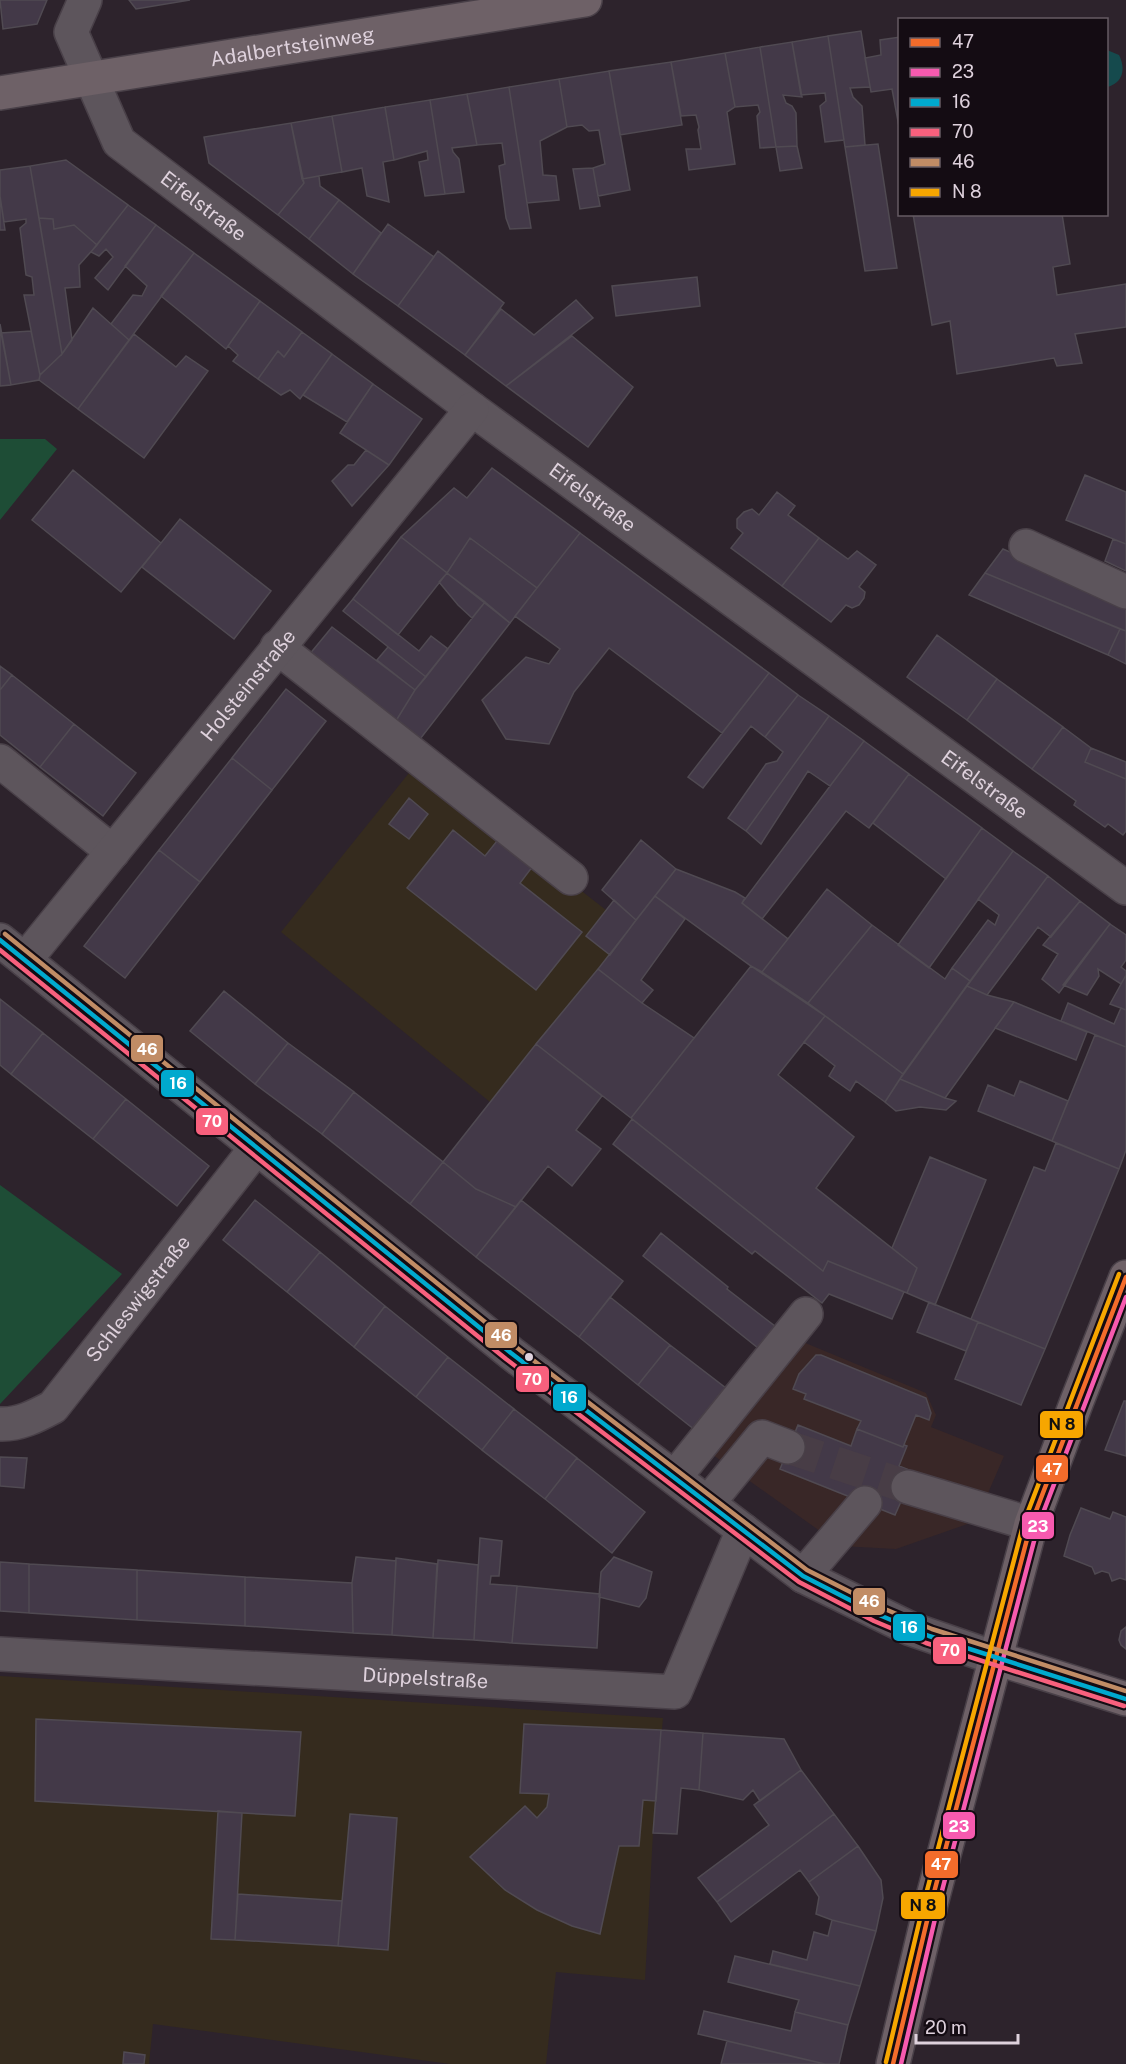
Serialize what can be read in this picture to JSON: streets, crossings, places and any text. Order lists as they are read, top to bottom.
{
  "streets": {
    "main road": ["Adalbertsteinweg"],
    "street": [
      "Eifelstraße",
      "Holsteinstraße",
      "Schleswigstraße",
      "Düppelstraße"
    ]
  },
  "crossings": [
    ["Adalbertsteinweg", "Eifelstraße"],
    ["Eifelstraße", "Holsteinstraße"]
  ],
  "lines": [
    "transit line 46",
    "transit line 16",
    "transit line 70",
    "transit line 47",
    "transit line 23"
  ],
  "legend": [
    "47",
    "23",
    "16",
    "70",
    "46",
    "N 8"
  ],
  "scale_bar": "20 m"
}
